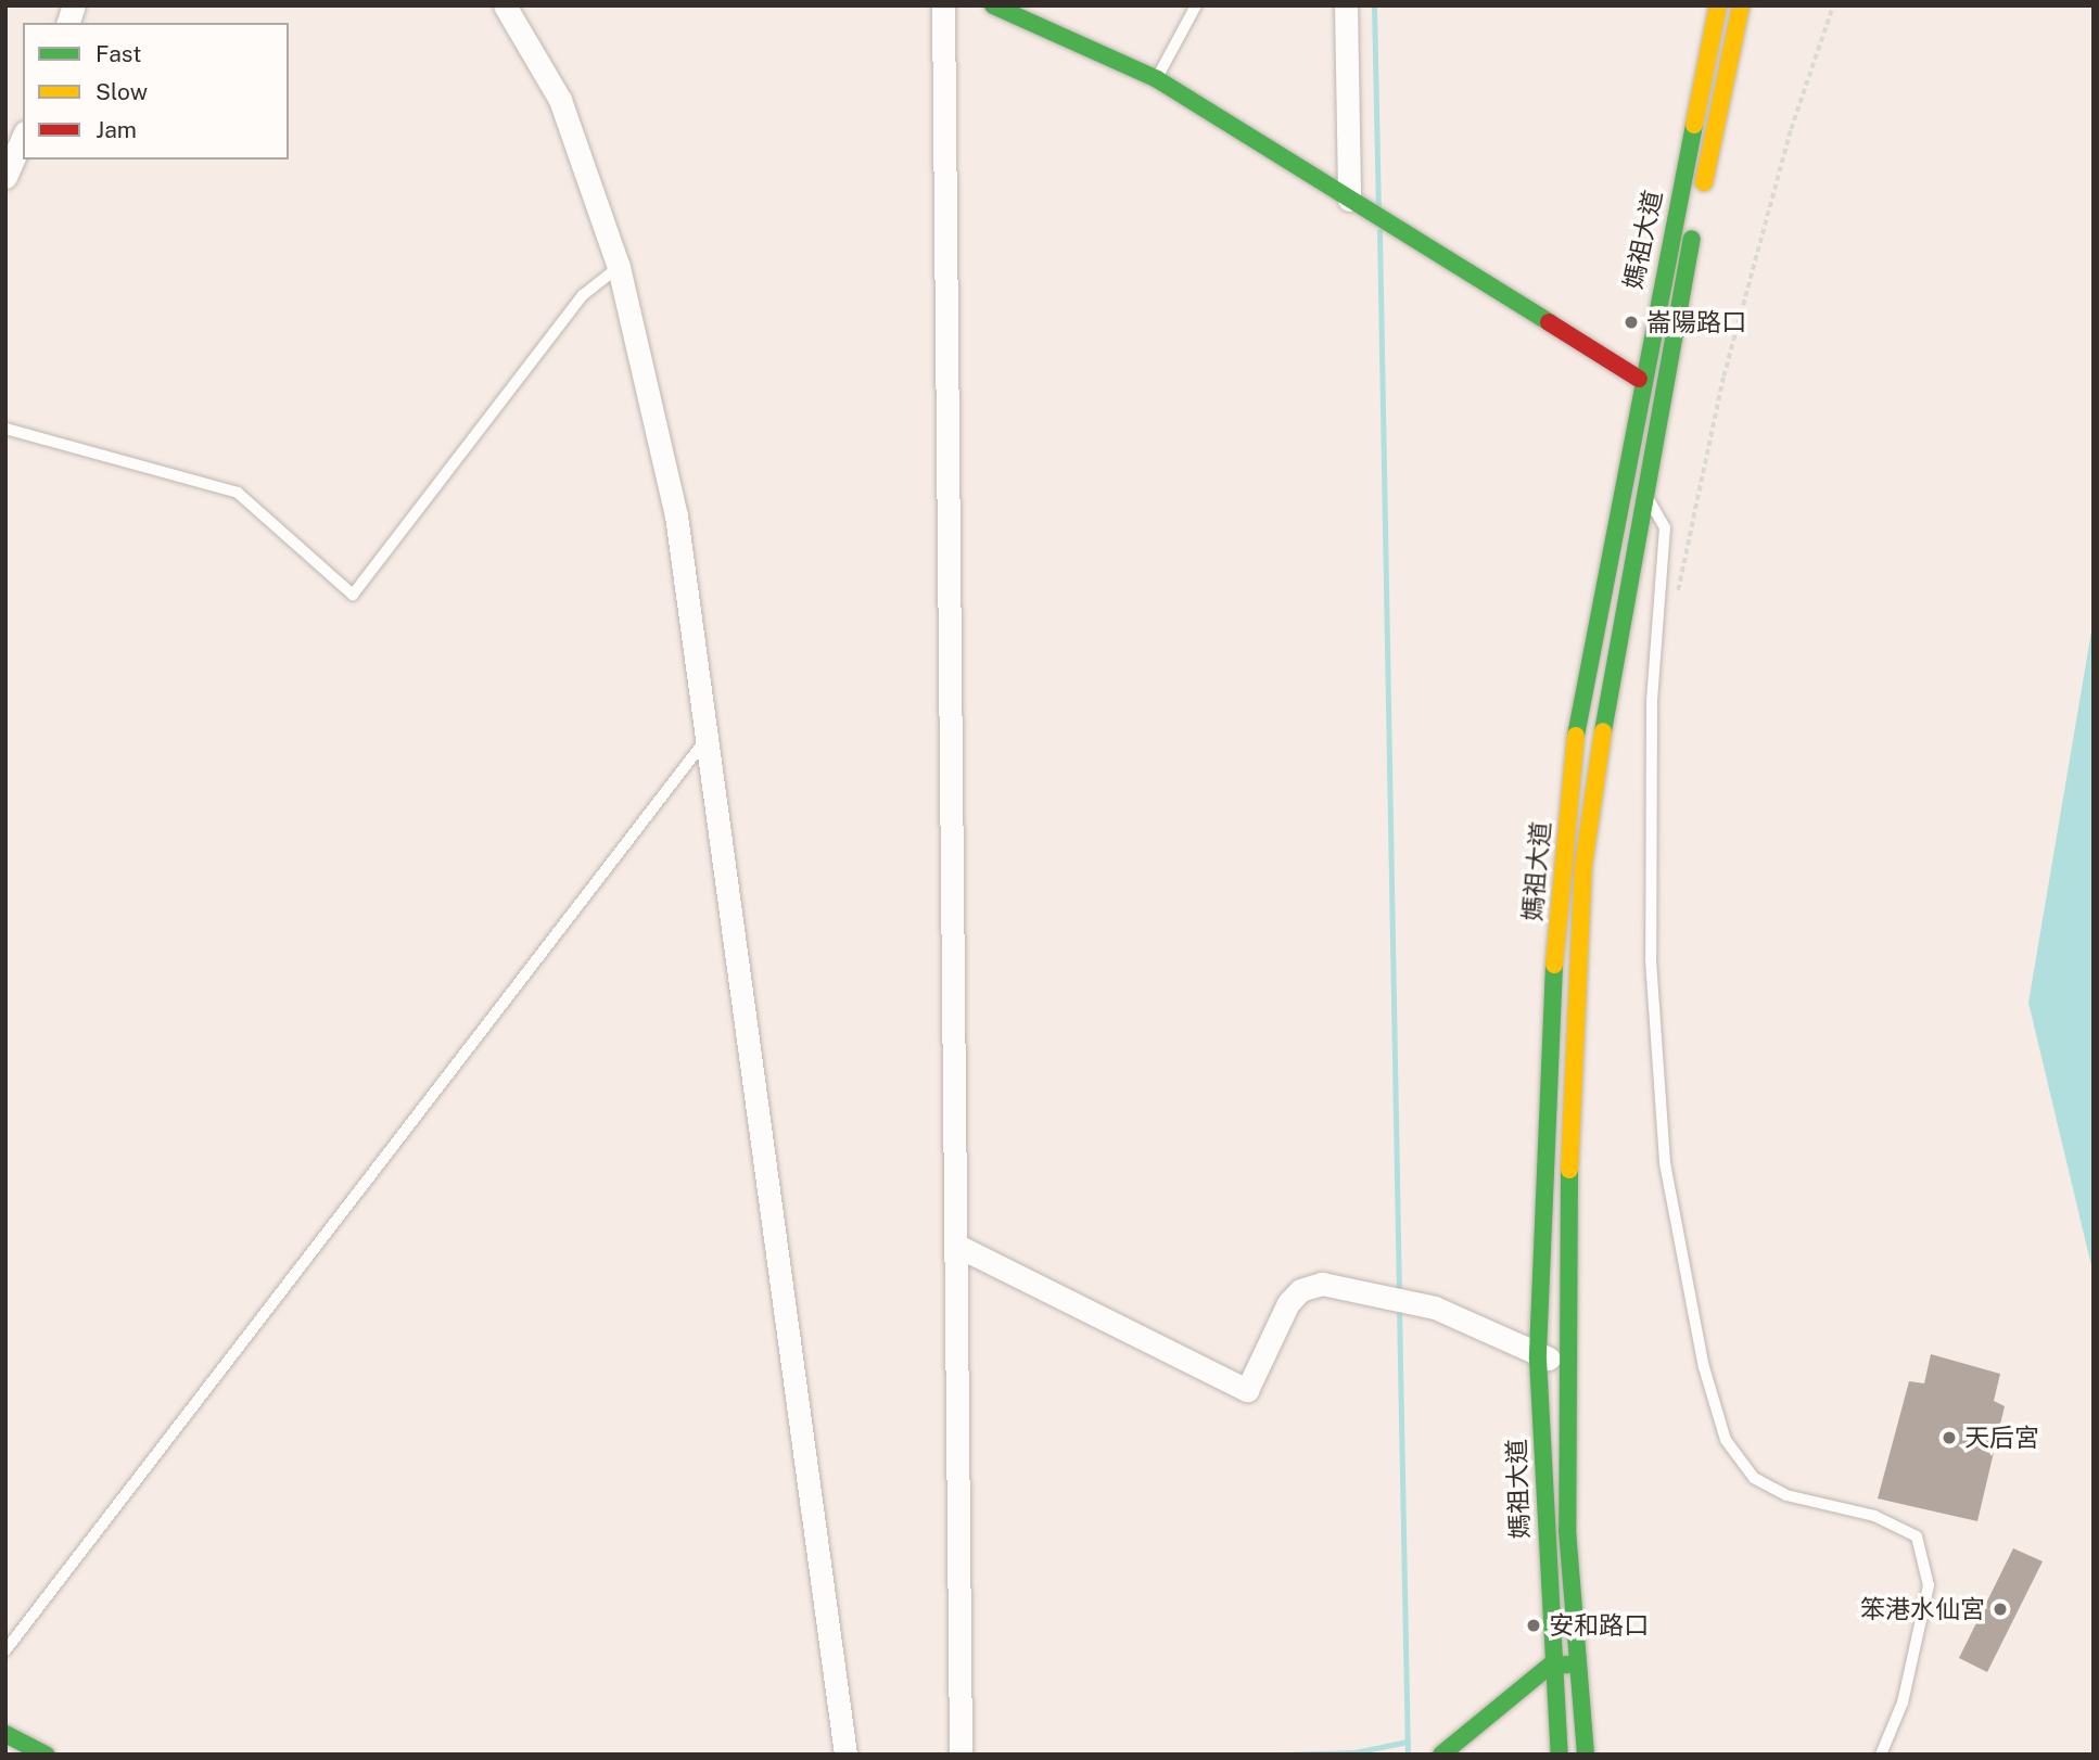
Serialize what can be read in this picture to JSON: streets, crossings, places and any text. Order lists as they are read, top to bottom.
{
  "streets": {
    "main road": ["媽祖大道"]
  },
  "places": [
    "崙陽路口",
    "天后宮",
    "笨港水仙宮",
    "安和路口"
  ],
  "legend": ["Fast", "Slow", "Jam"]
}
